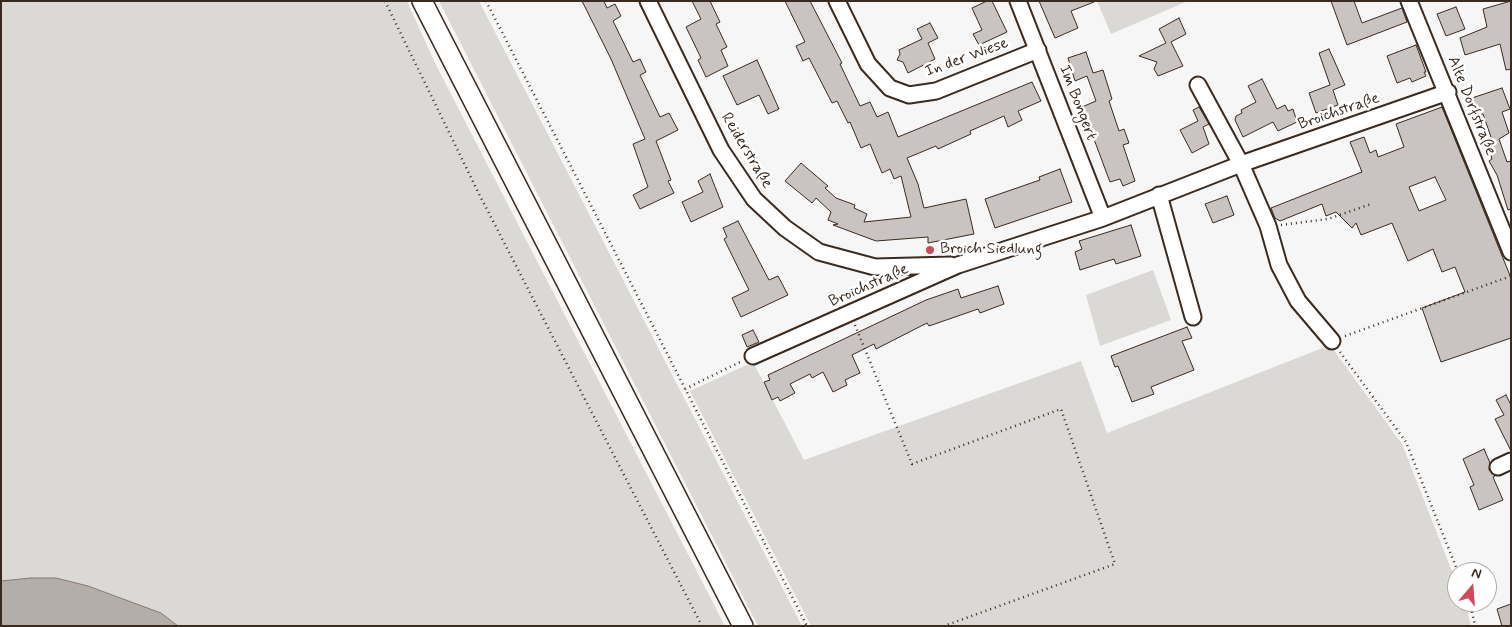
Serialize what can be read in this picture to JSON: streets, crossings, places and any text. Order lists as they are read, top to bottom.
{
  "streets": {
    "street": [
      "In der Wiese",
      "Im Bongert",
      "Alte Dorfstraße",
      "Broichstraße",
      "Reiderstraße"
    ]
  },
  "crossings": [
    ["In der Wiese", "Im Bongert"],
    ["Im Bongert", "Broichstraße"],
    ["Alte Dorfstraße", "Broichstraße"],
    ["Broichstraße", "Reiderstraße"]
  ],
  "places": ["Broich Siedlung"],
  "north": "top"
}
